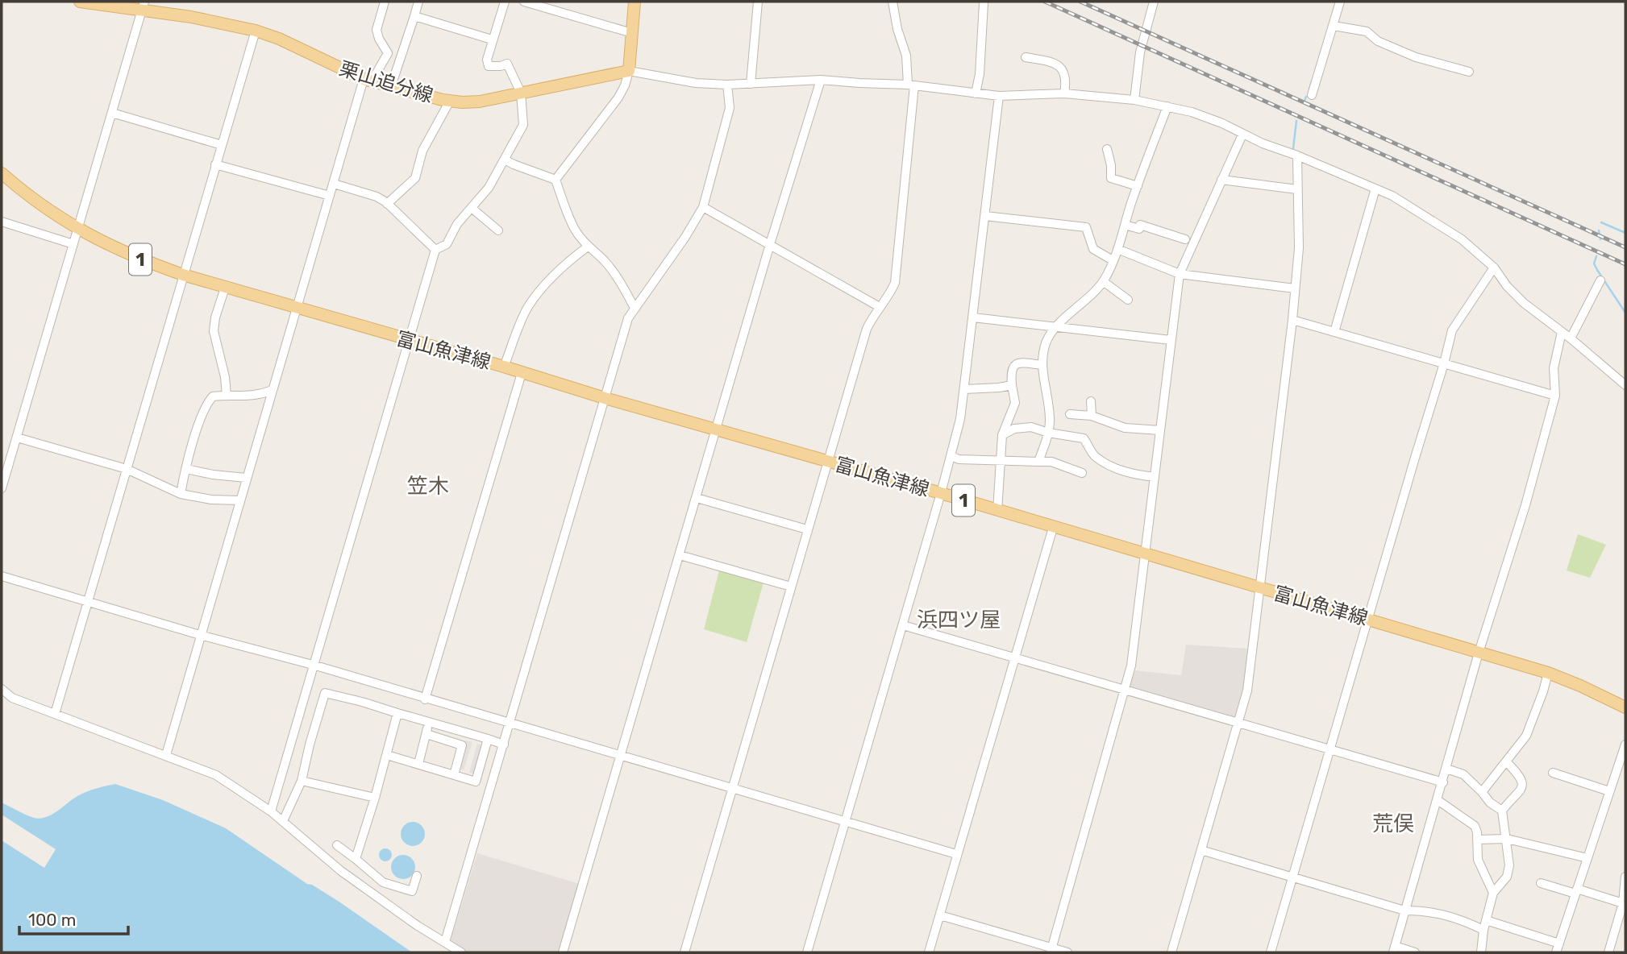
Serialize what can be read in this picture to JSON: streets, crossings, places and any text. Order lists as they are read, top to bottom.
{
  "streets": {
    "main road": ["栗山追分線", "1", "富山魚津線"]
  },
  "crossings": [
    ["1", "富山魚津線"]
  ],
  "districts": ["笠木", "浜四ツ屋", "荒俣"],
  "scale_bar": "100 m"
}
